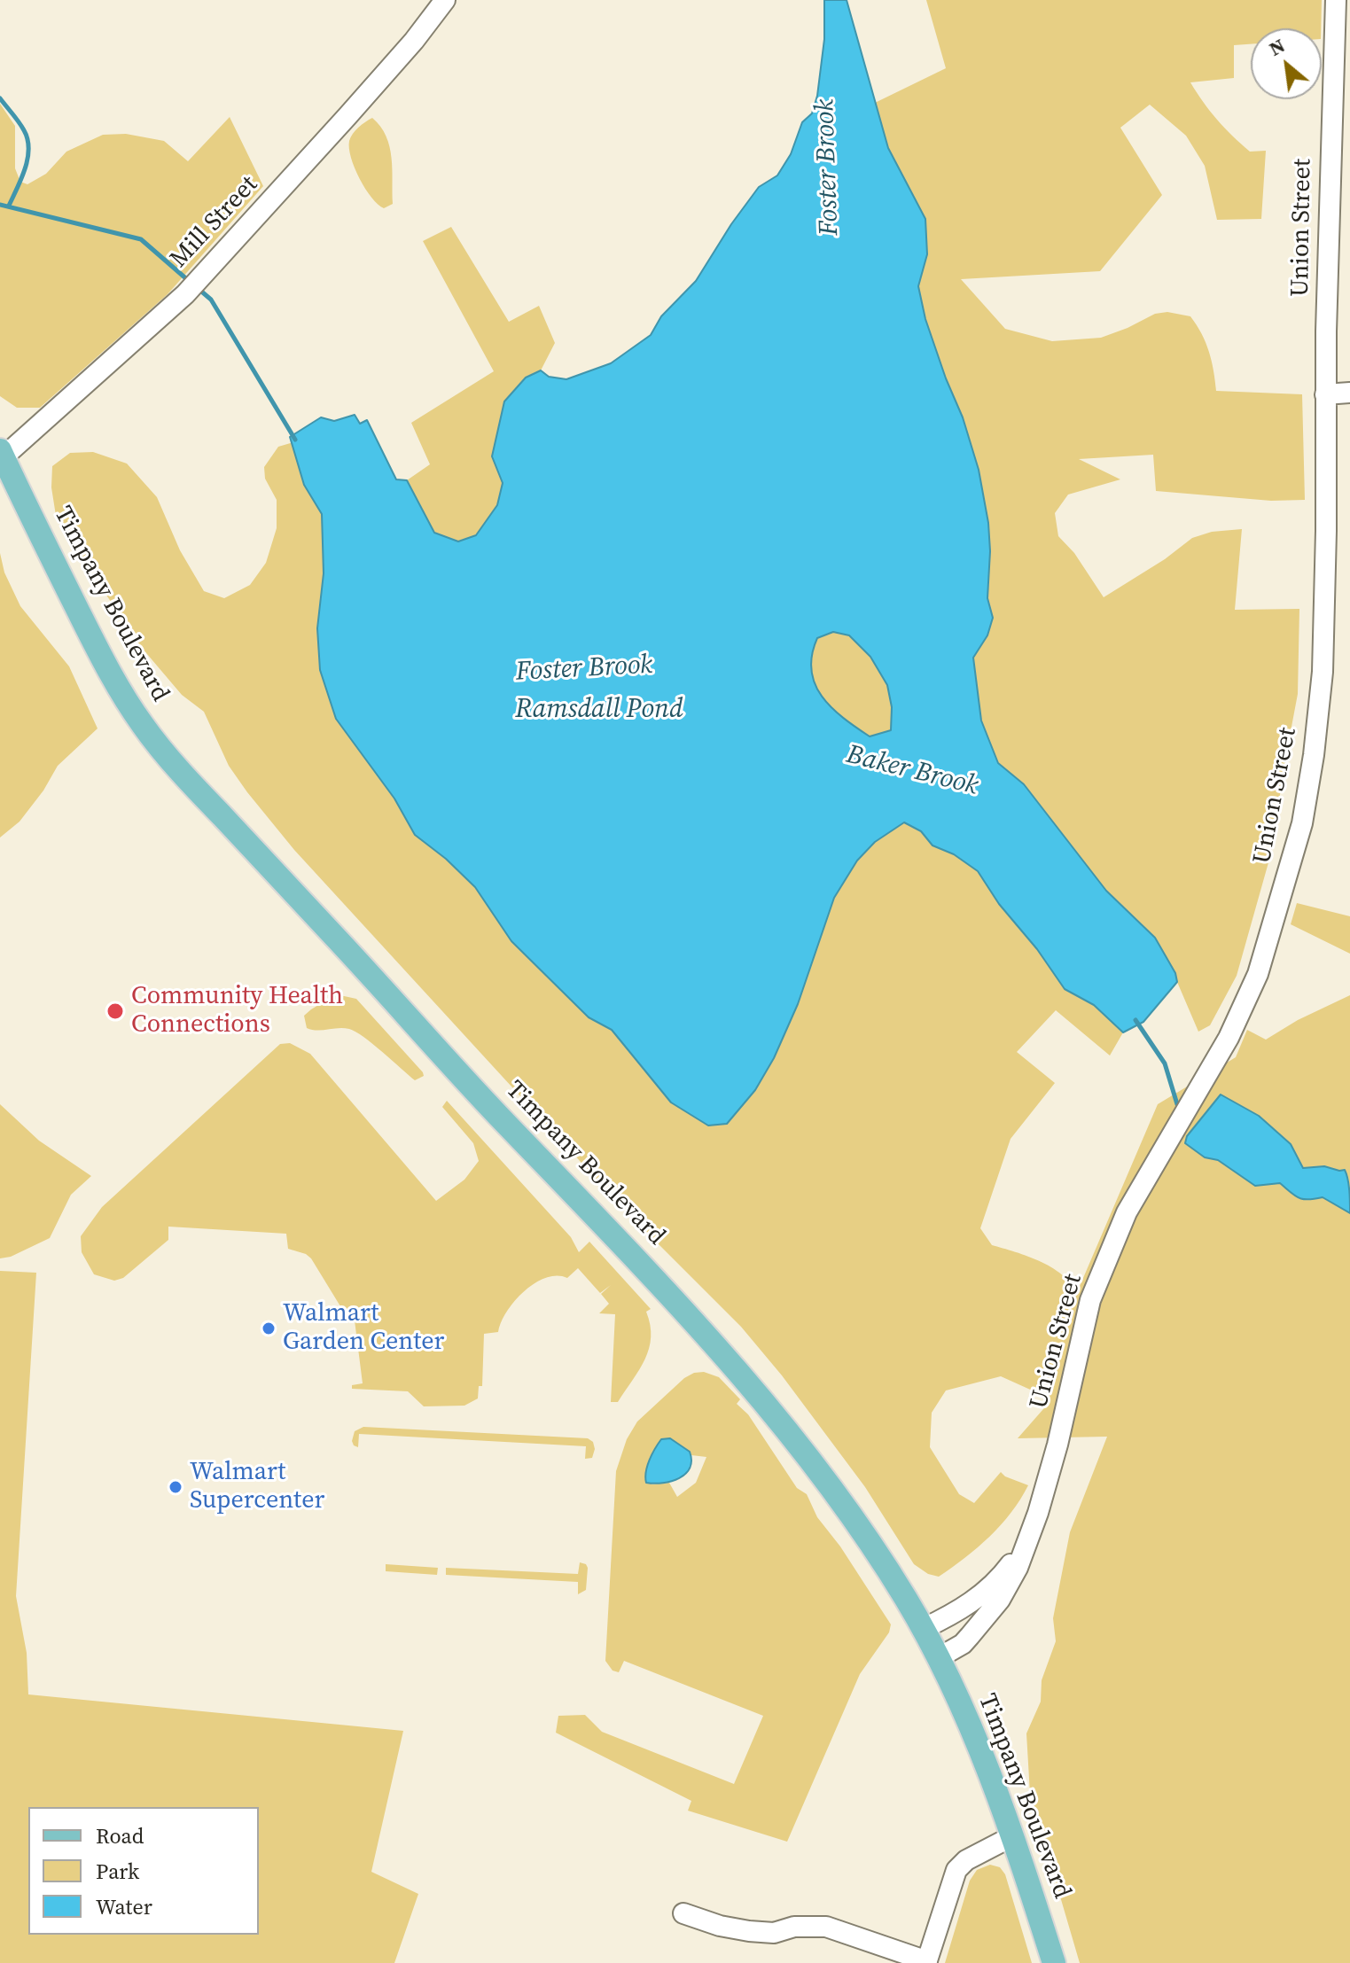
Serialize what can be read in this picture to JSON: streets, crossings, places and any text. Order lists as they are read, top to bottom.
{
  "streets": {
    "main road": ["Timpany Boulevard"],
    "street": ["Mill Street", "Union Street"]
  },
  "crossings": [
    ["Mill Street", "Timpany Boulevard"]
  ],
  "water": ["Foster Brook", "Ramsdall Pond", "Baker Brook"],
  "places": ["Community Health Connections", "Walmart Garden Center", "Walmart Supercenter"],
  "legend": ["Road", "Park", "Water"],
  "north": "top left"
}
